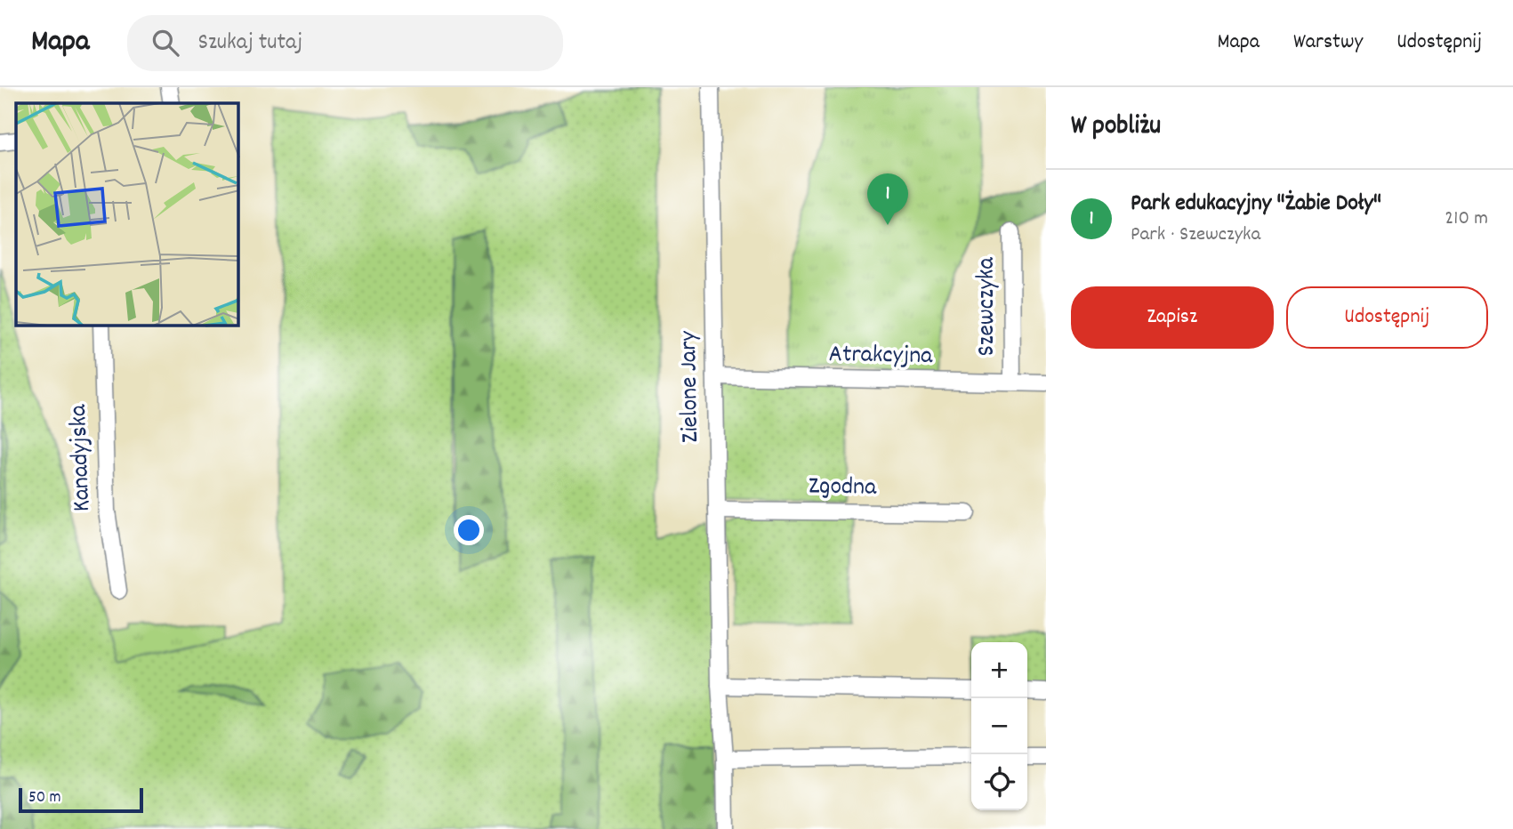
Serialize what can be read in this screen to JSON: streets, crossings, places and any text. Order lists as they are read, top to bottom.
{
  "streets": {
    "street": [
      "Szewczyka",
      "Atrakcyjna",
      "Zielone Jary",
      "Kanadyjska",
      "Zgodna"
    ]
  },
  "crossings": [
    ["Szewczyka", "Atrakcyjna"],
    ["Atrakcyjna", "Zielone Jary"],
    ["Zielone Jary", "Zgodna"]
  ],
  "scale_bar": "50 m",
  "page": {
    "header": "Mapa",
    "search": "Szukaj tutaj",
    "nav": ["Mapa", "Warstwy", "Udostępnij"],
    "heading": "W pobliżu",
    "list": [
      {
        "mark": "1",
        "name": "Park edukacyjny \"Żabie Doły\"",
        "note": "Park · Szewczyka",
        "value": "210 m"
      }
    ],
    "pins": "1",
    "buttons": ["Zapisz", "Udostępnij"],
    "map_buttons": ["+", "−"],
    "scale": "50 m"
  }
}
